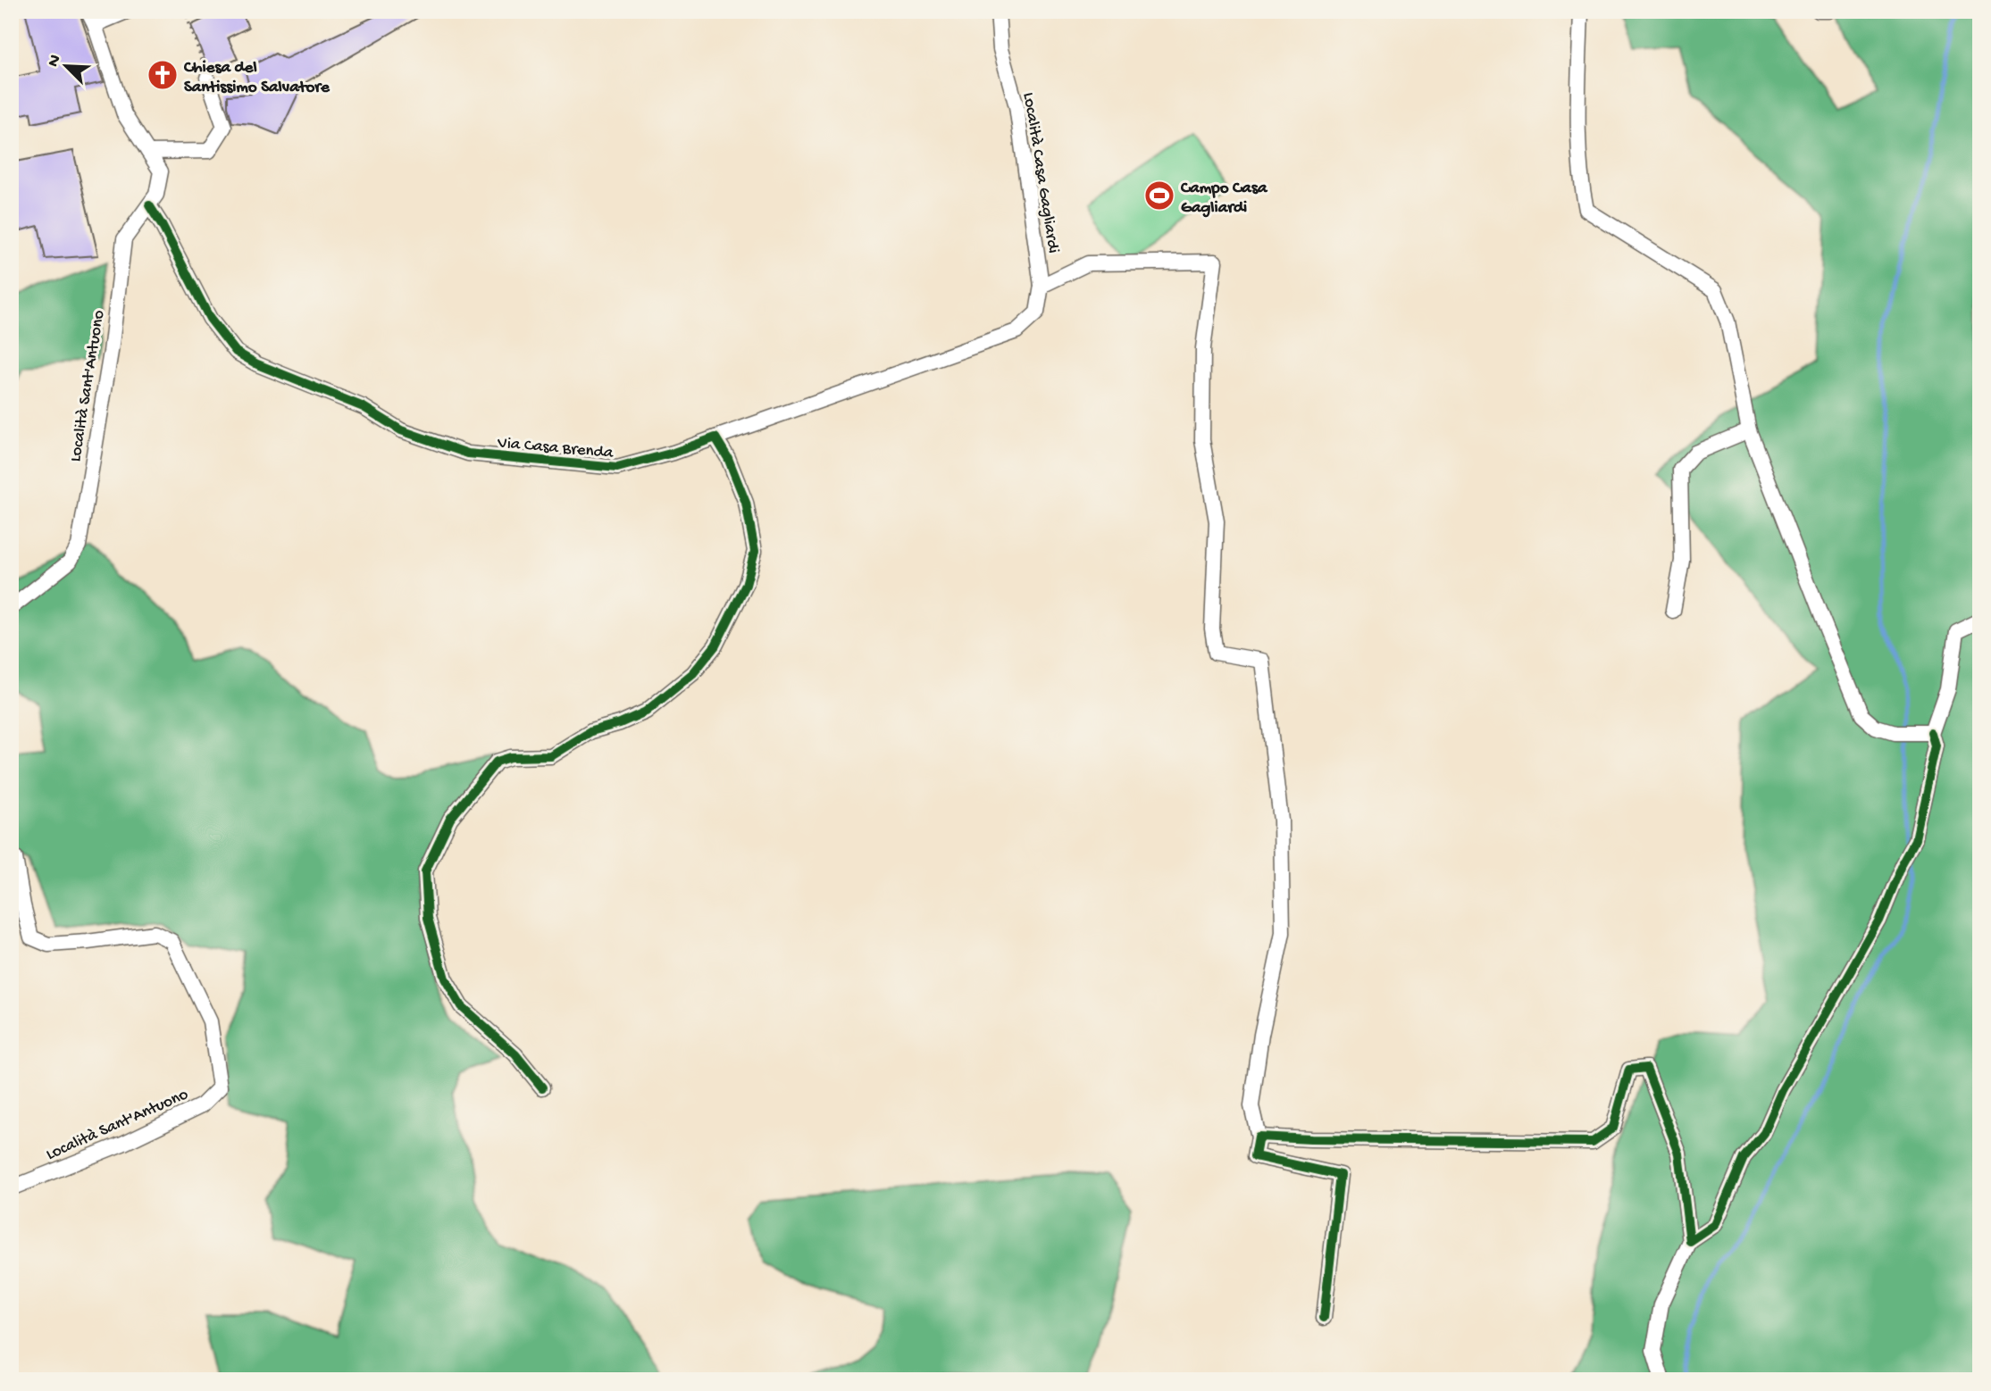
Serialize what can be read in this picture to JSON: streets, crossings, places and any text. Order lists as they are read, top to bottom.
{
  "streets": {
    "street": ["Località Casa Gagliardi", "Località Sant'Antuono", "Via Casa Brenda"]
  },
  "crossings": [
    ["Località Casa Gagliardi", "Via Casa Brenda"],
    ["Località Sant'Antuono", "Via Casa Brenda"]
  ],
  "places": {
    "church": ["Chiesa del Santissimo Salvatore"],
    "sports": ["Campo Casa Gagliardi"]
  },
  "north": "top left"
}
